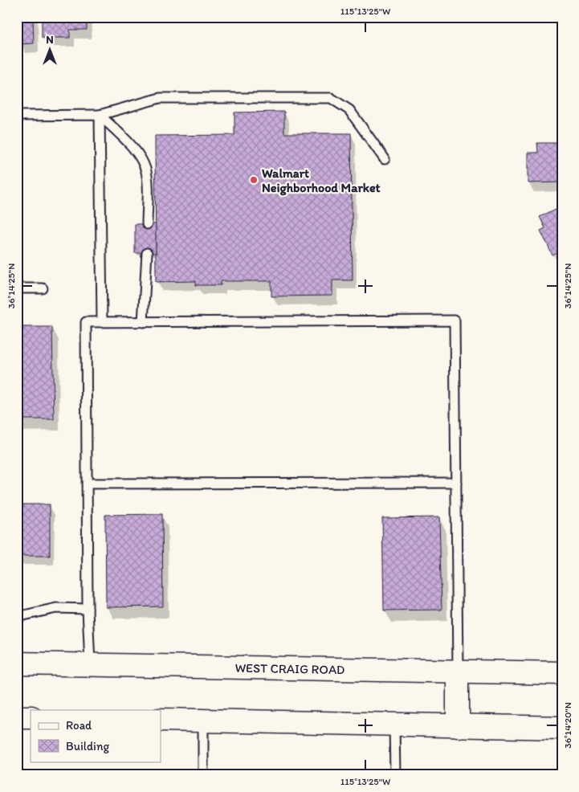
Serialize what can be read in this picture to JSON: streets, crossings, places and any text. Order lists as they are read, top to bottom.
{
  "streets": {
    "main road": ["WEST CRAIG ROAD"]
  },
  "places": ["Walmart Neighborhood Market"],
  "legend": ["Road", "Building"],
  "north": "top",
  "coordinates": ["115°13'25\"W", "36°14'25\"N", "36°14'20\"N"]
}
